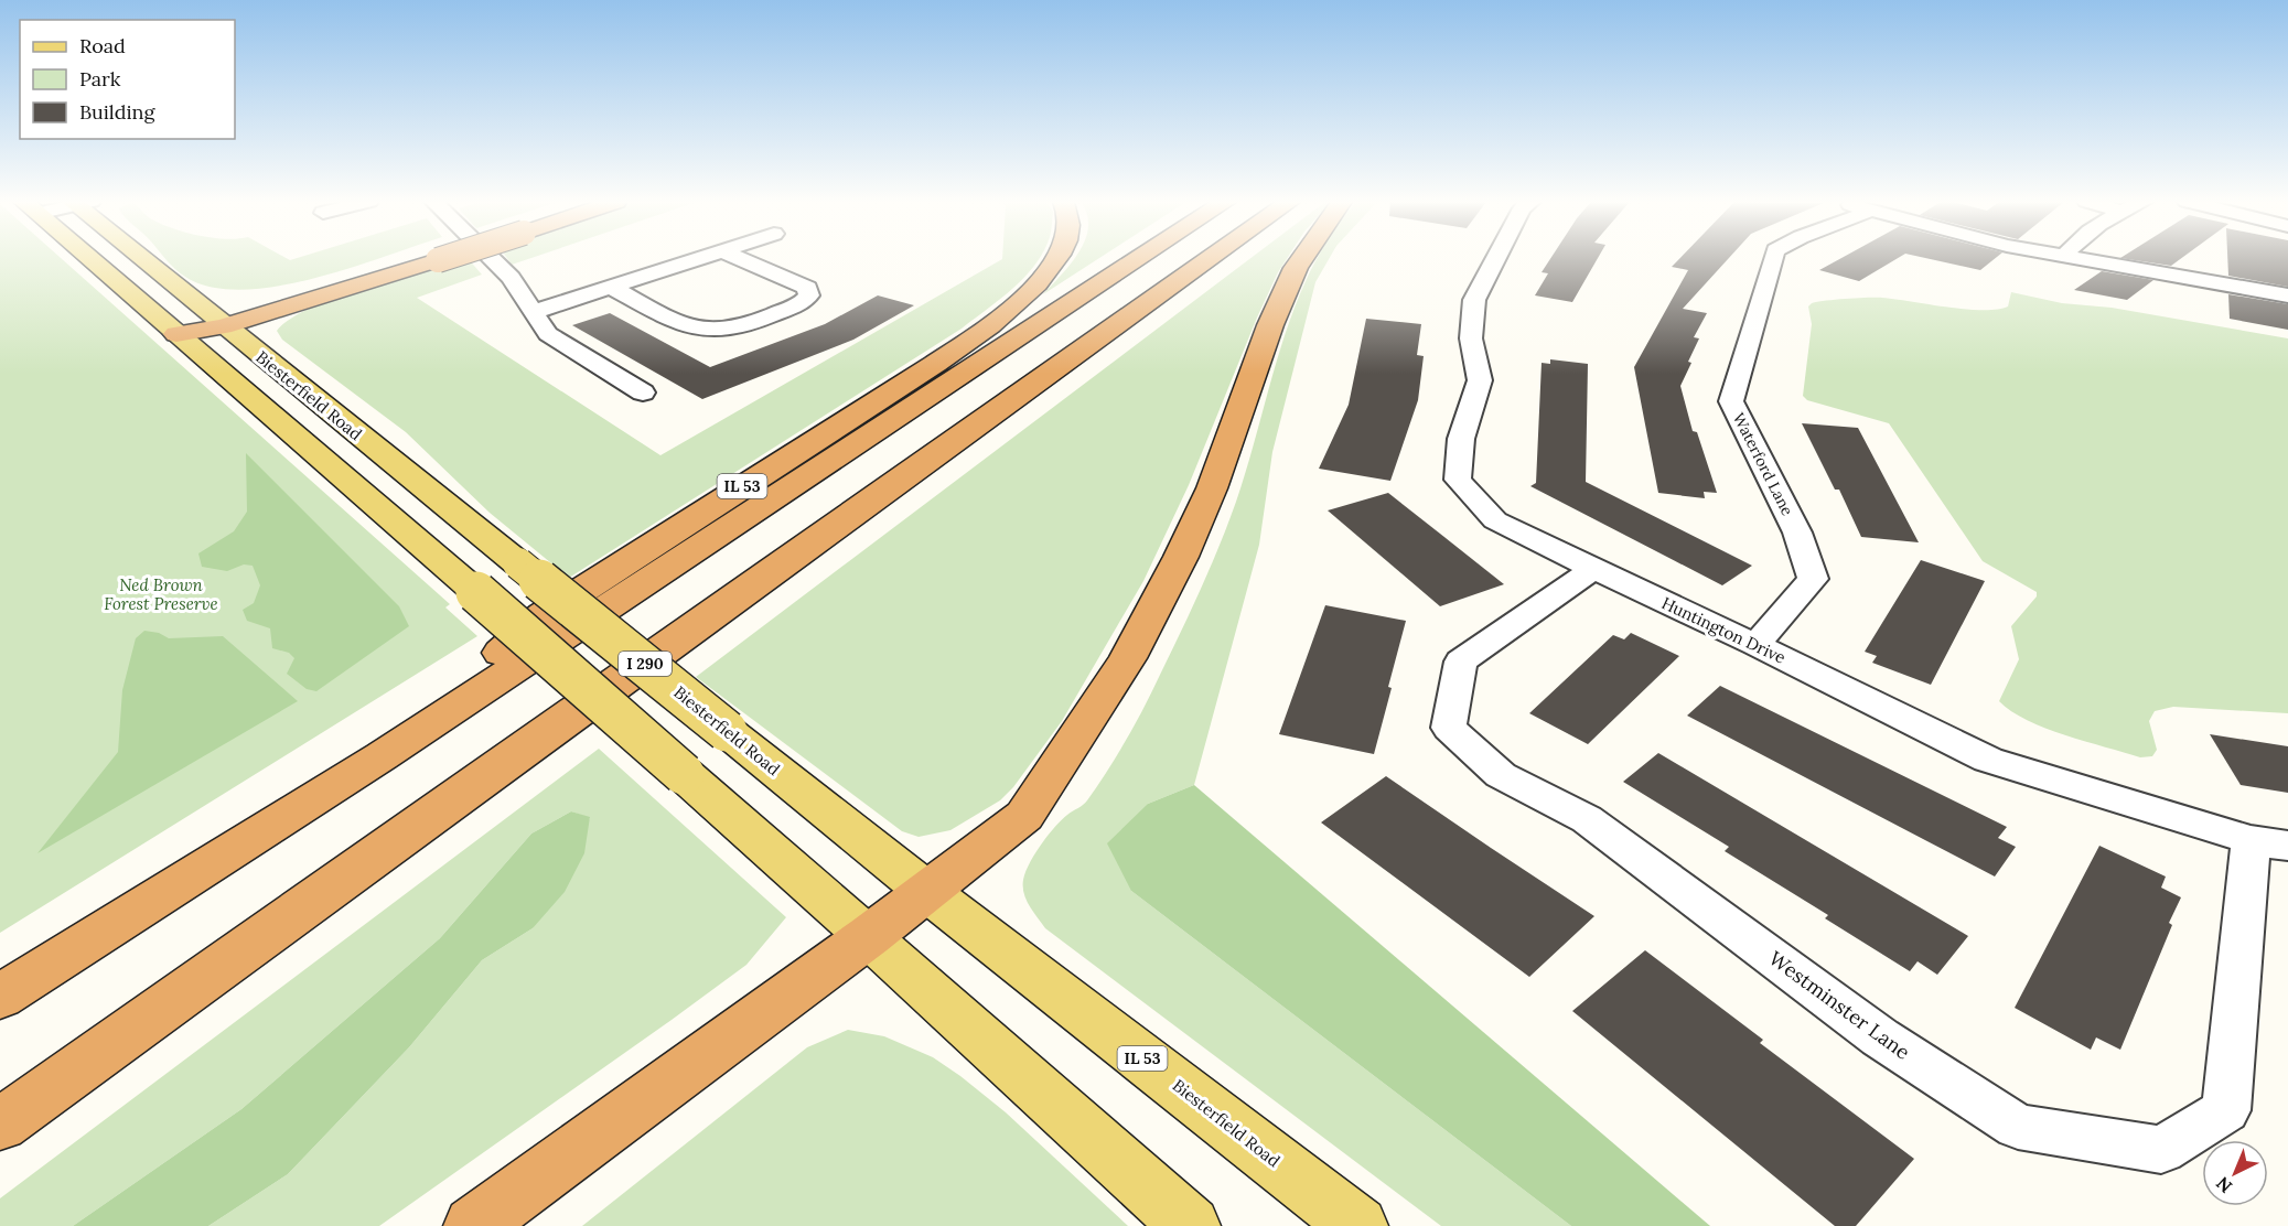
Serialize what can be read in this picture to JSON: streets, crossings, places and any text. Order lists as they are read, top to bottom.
{
  "streets": {
    "highway": ["IL 53", "I 290"],
    "main road": ["Biesterfield Road"],
    "street": ["Waterford Lane", "Huntington Drive", "Westminster Lane"]
  },
  "crossings": [
    ["Waterford Lane", "Huntington Drive"],
    ["Huntington Drive", "Westminster Lane"]
  ],
  "parks": ["Ned Brown Forest Preserve"],
  "legend": ["Road", "Park", "Building"],
  "north": "bottom left"
}
